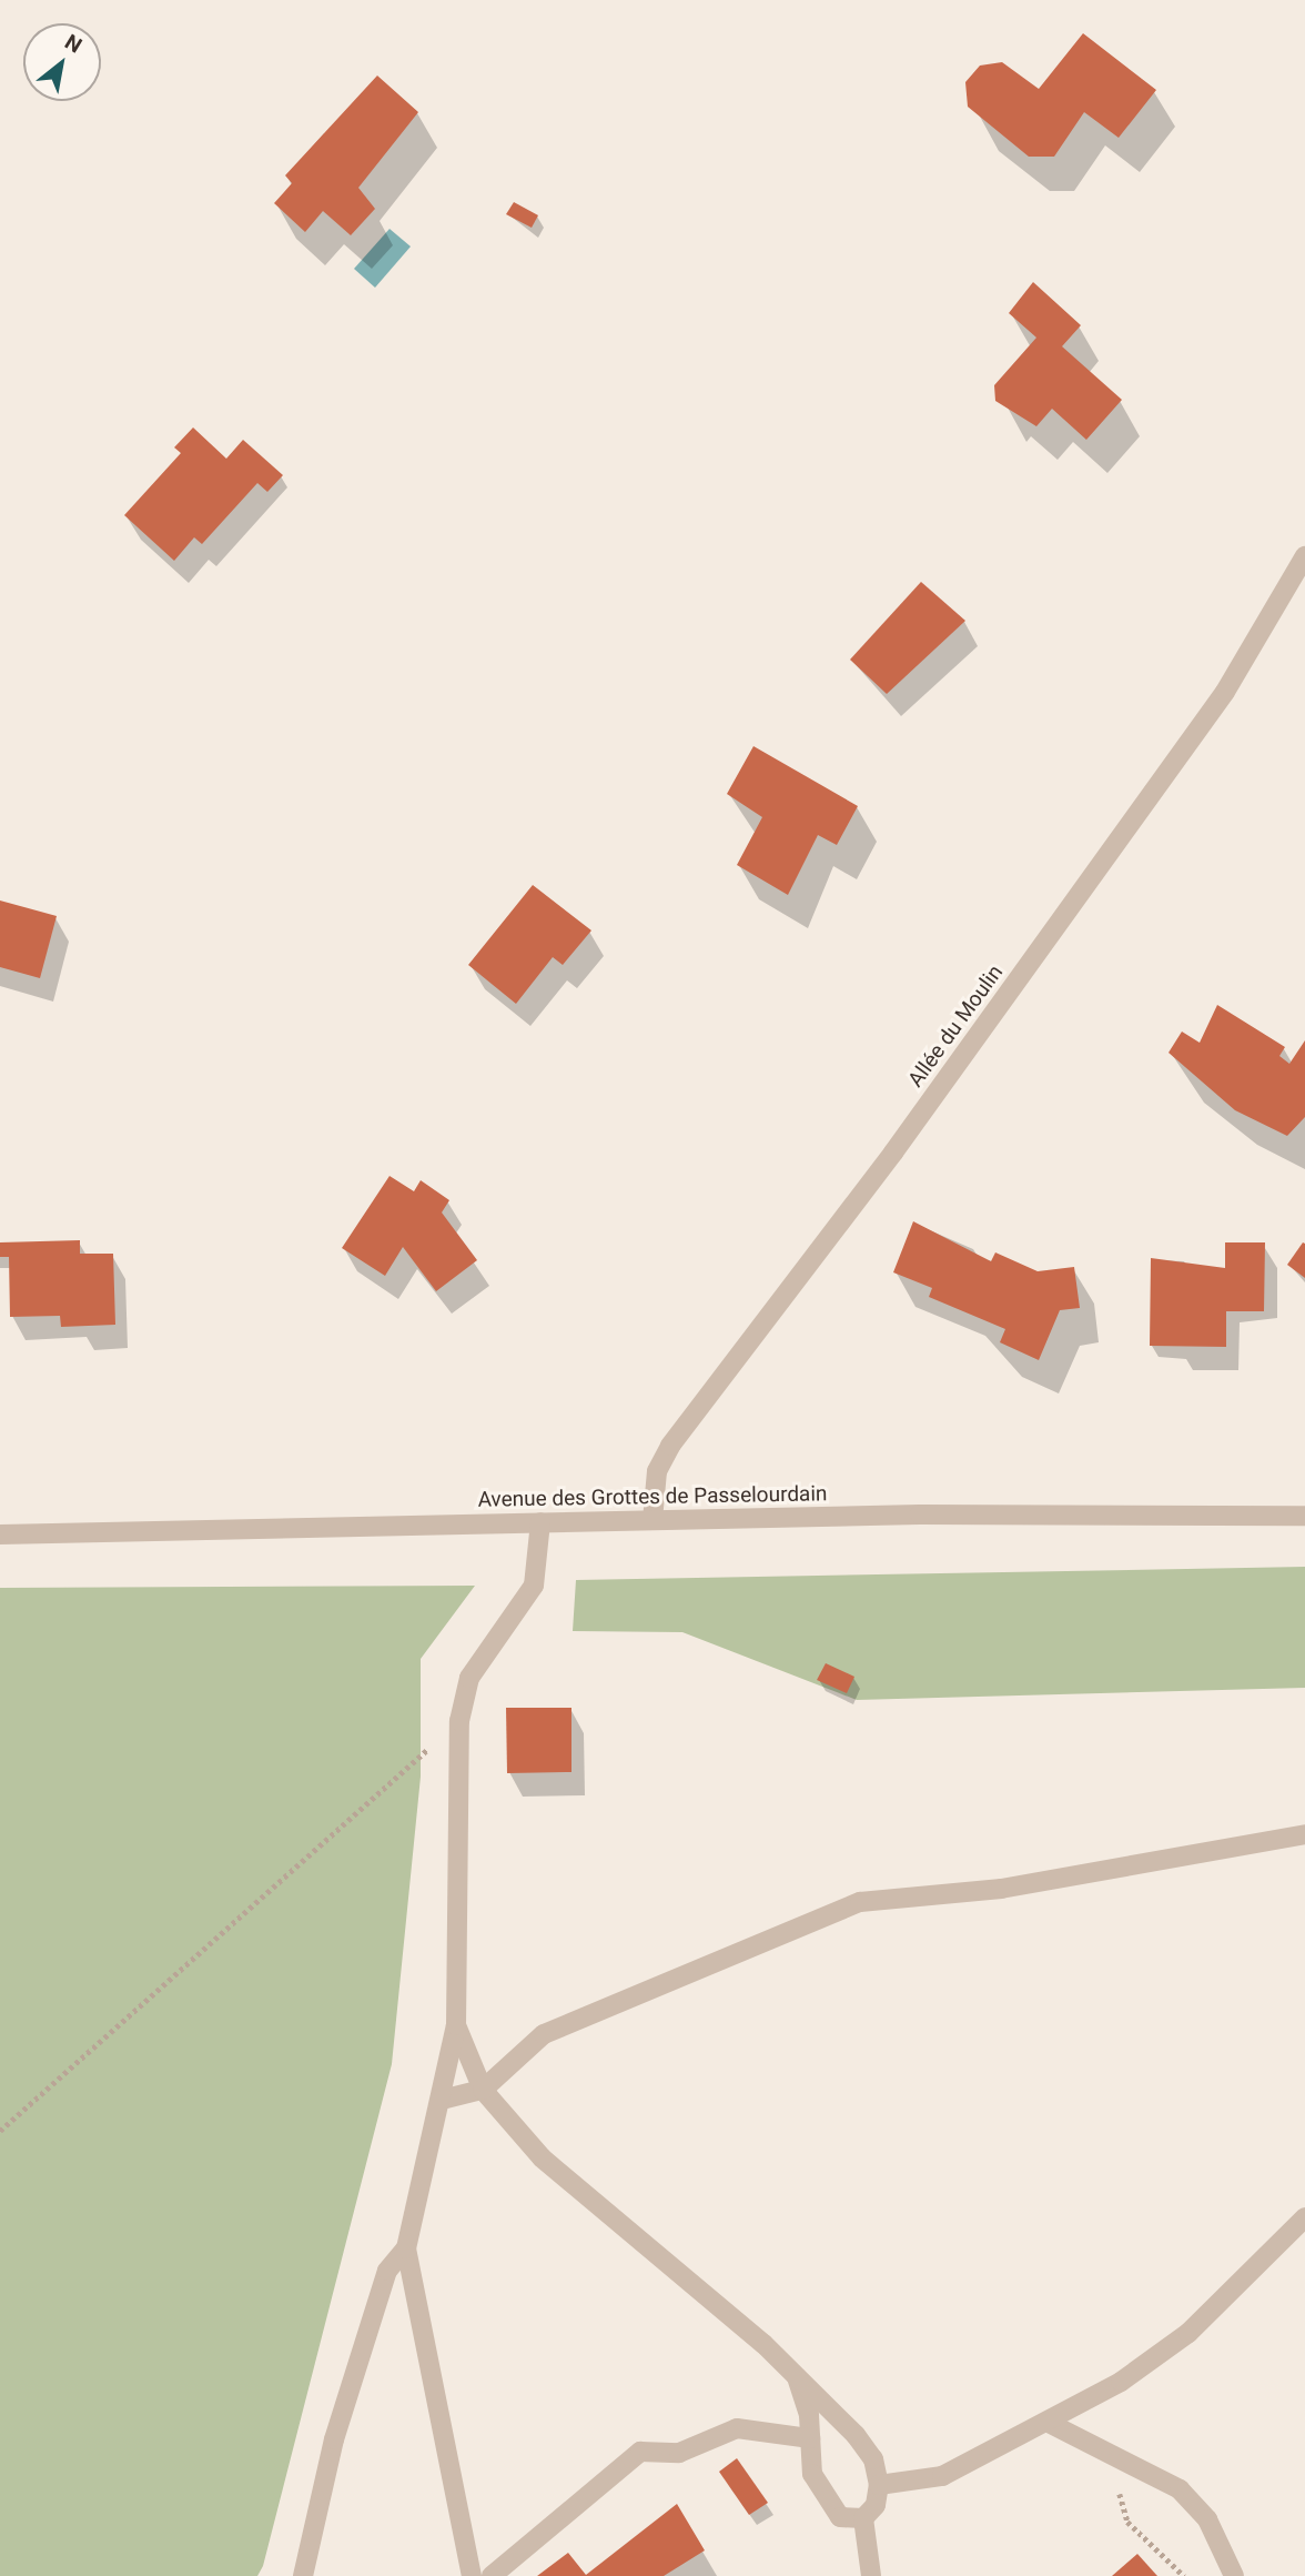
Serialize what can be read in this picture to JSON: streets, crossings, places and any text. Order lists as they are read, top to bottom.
{
  "streets": {
    "street": ["Allée du Moulin", "Avenue des Grottes de Passelourdain"]
  },
  "crossings": [
    ["Allée du Moulin", "Avenue des Grottes de Passelourdain"]
  ],
  "north": "top right"
}
